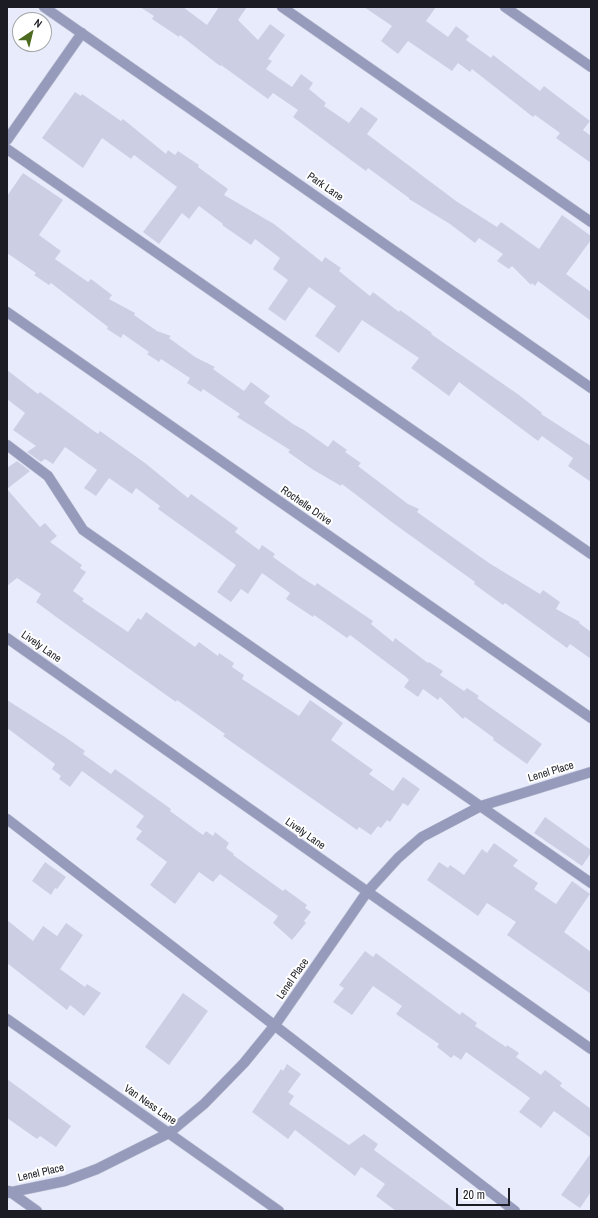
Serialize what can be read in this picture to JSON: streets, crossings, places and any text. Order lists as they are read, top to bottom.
{
  "streets": {
    "street": [
      "Park Lane",
      "Rochelle Drive",
      "Lively Lane",
      "Lenel Place",
      "Van Ness Lane"
    ]
  },
  "crossings": [
    ["Lively Lane", "Lenel Place"],
    ["Lenel Place", "Van Ness Lane"]
  ],
  "scale_bar": "20 m",
  "north": "top right"
}
